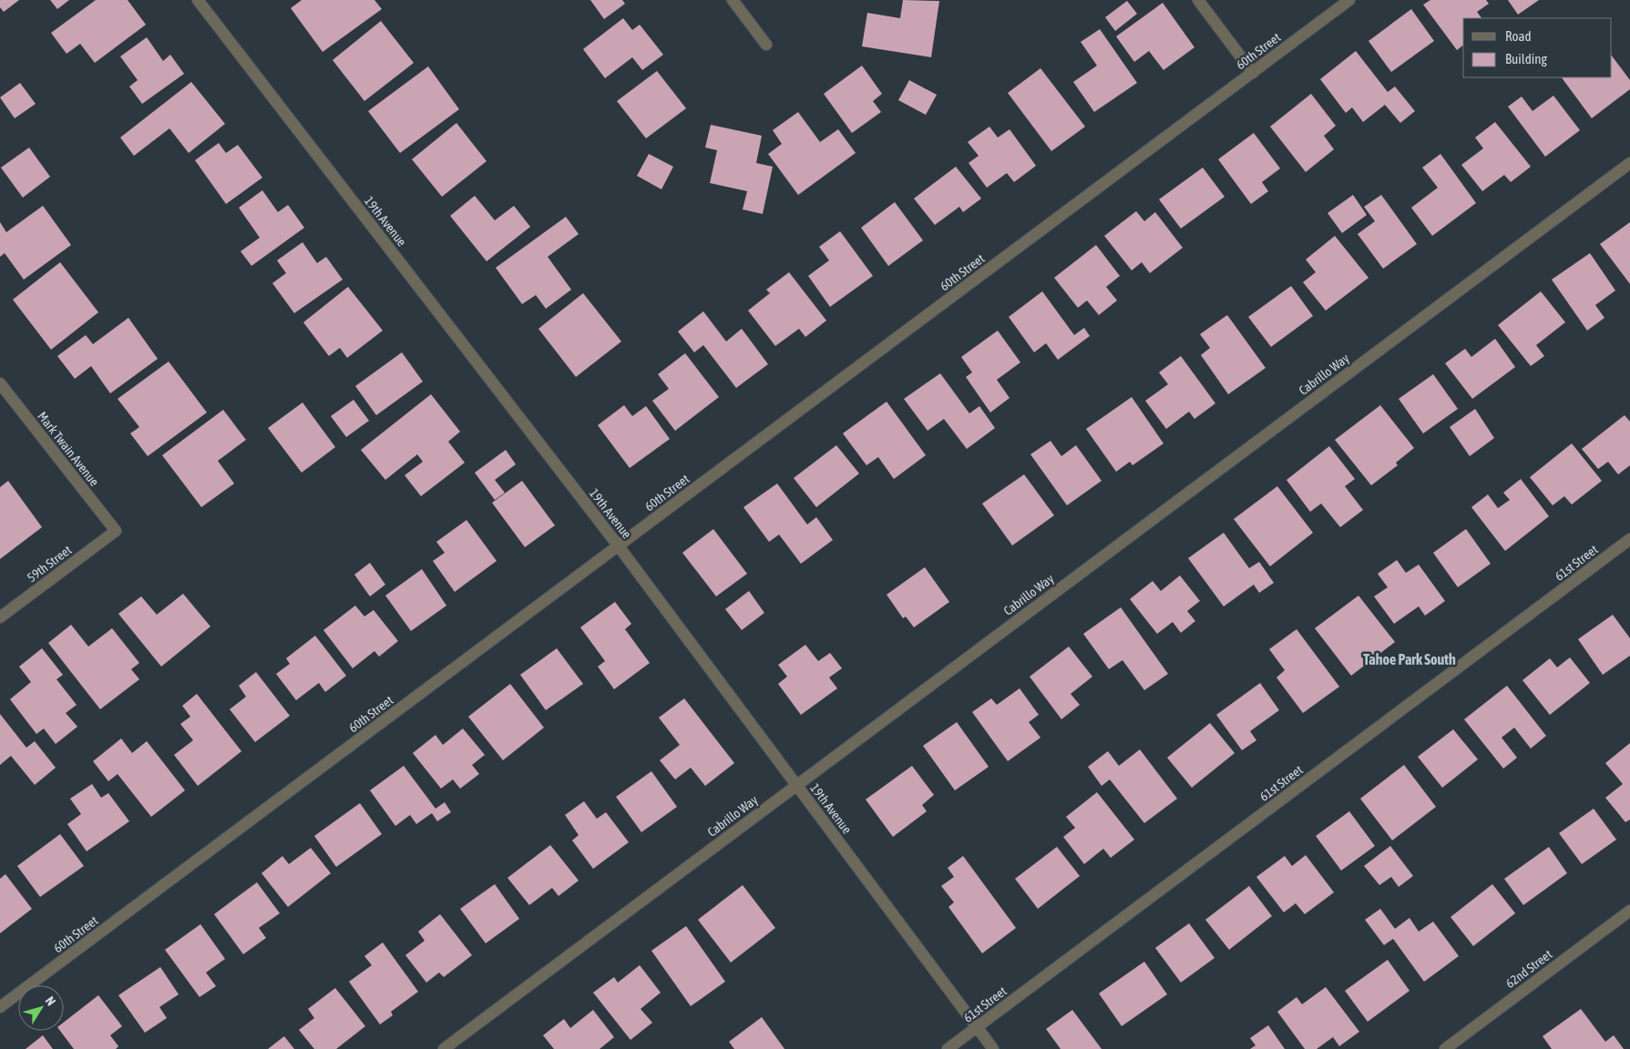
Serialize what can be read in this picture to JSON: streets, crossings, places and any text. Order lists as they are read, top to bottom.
{
  "streets": {
    "street": [
      "60th Street",
      "19th Avenue",
      "Cabrillo Way",
      "Mark Twain Avenue",
      "61st Street",
      "59th Street",
      "62nd Street"
    ]
  },
  "crossings": [
    ["60th Street", "19th Avenue"],
    ["19th Avenue", "Cabrillo Way"],
    ["19th Avenue", "61st Street"],
    ["Mark Twain Avenue", "59th Street"]
  ],
  "districts": ["Tahoe Park South"],
  "legend": ["Road", "Building"],
  "north": "top right"
}
